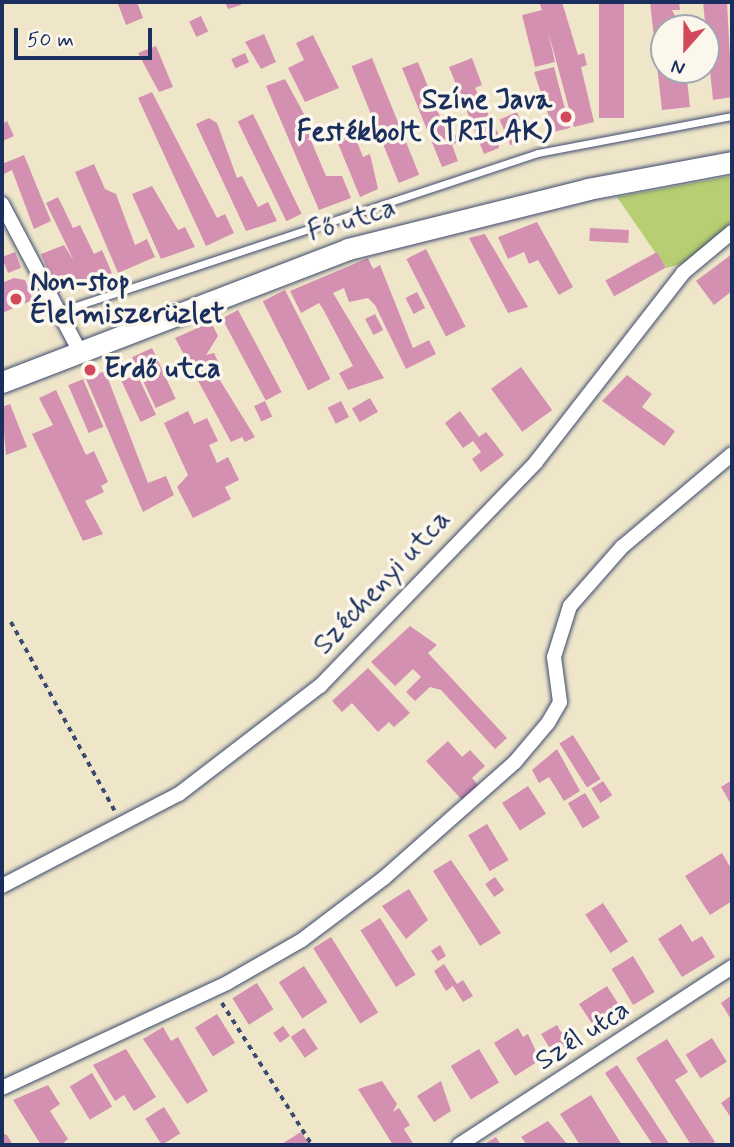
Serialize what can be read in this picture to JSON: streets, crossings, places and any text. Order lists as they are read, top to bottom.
{
  "streets": {
    "main road": ["Fő utca"],
    "street": ["Széchenyi utca", "Szél utca"]
  },
  "places": ["Színe Java Festékbolt (TRILAK)", "Non-stop Élelmiszerüzlet", "Erdő utca"],
  "scale_bar": "50 m",
  "north": "bottom"
}
